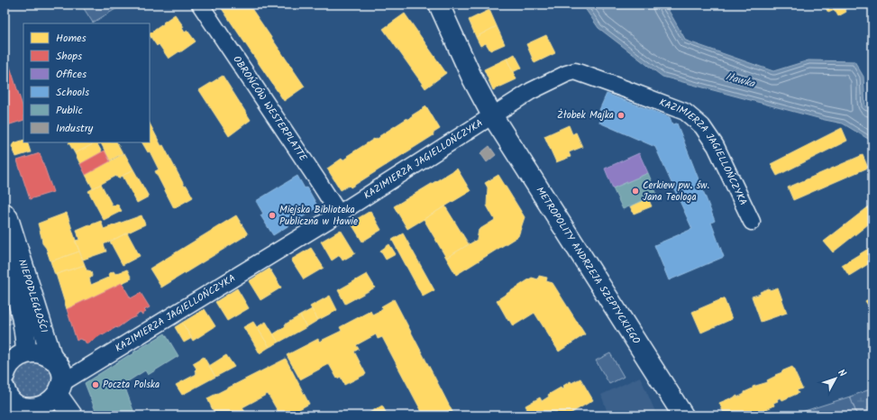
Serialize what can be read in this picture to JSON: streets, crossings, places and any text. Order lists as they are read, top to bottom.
{
  "streets": {
    "street": [
      "OBROŃCÓW WESTERPLATTE",
      "KAZIMIERZA JAGIELLOŃCZYKA",
      "METROPOLITY ANDRZEJA SZEPTYCKIEGO",
      "NIEPODLEGŁOŚCI"
    ]
  },
  "crossings": [
    ["OBROŃCÓW WESTERPLATTE", "KAZIMIERZA JAGIELLOŃCZYKA"],
    ["KAZIMIERZA JAGIELLOŃCZYKA", "METROPOLITY ANDRZEJA SZEPTYCKIEGO"],
    ["KAZIMIERZA JAGIELLOŃCZYKA", "NIEPODLEGŁOŚCI"]
  ],
  "water": ["Iławka"],
  "places": [
    "Żłobek Majka",
    "Cerkiew pw. św. Jana Teologa",
    "Miejska Biblioteka Publiczna w Iławie",
    "Poczta Polska"
  ],
  "legend": [
    "Homes",
    "Shops",
    "Offices",
    "Schools",
    "Public",
    "Industry"
  ],
  "north": "top right"
}
